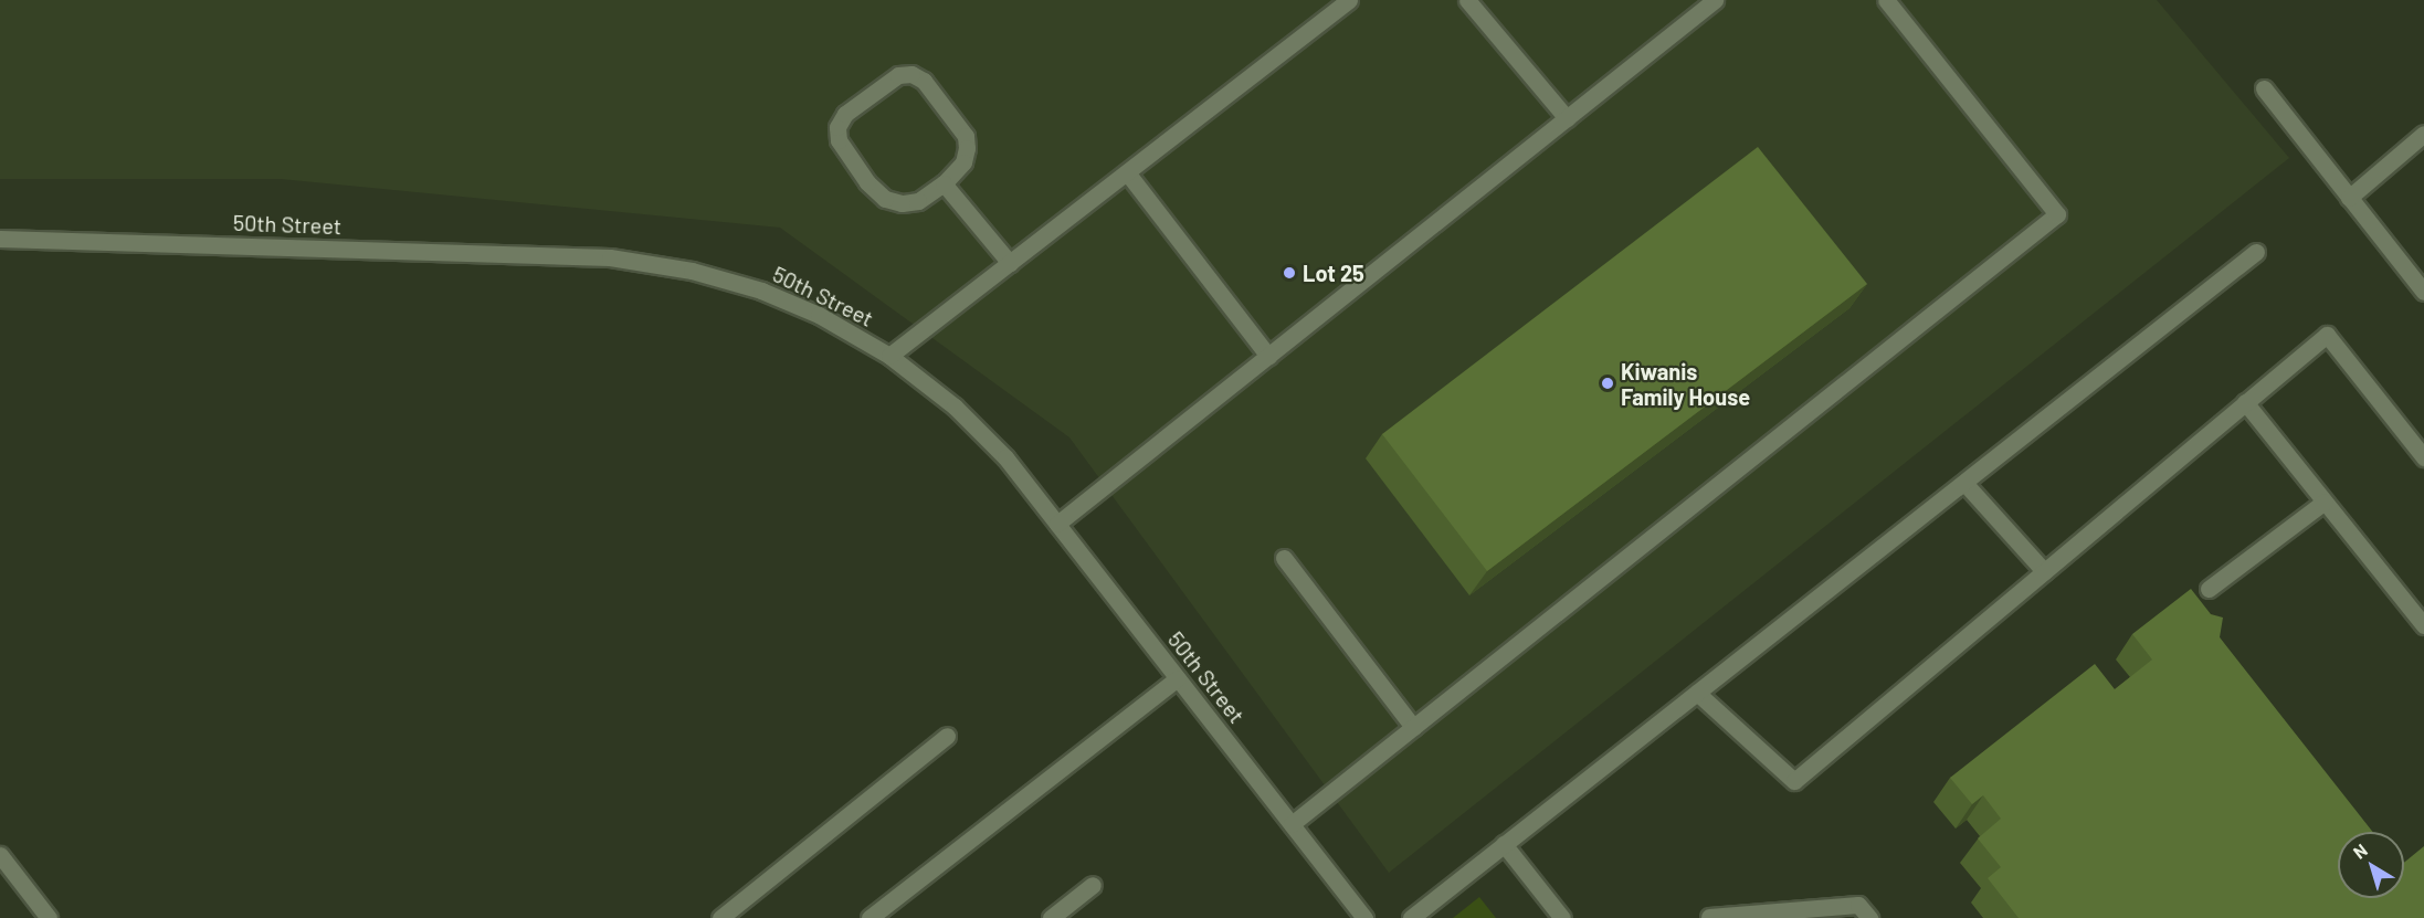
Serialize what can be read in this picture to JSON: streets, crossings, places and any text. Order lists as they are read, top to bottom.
{
  "streets": {
    "street": ["50th Street"]
  },
  "places": ["Lot 25", "Kiwanis Family House"],
  "north": "top left"
}
